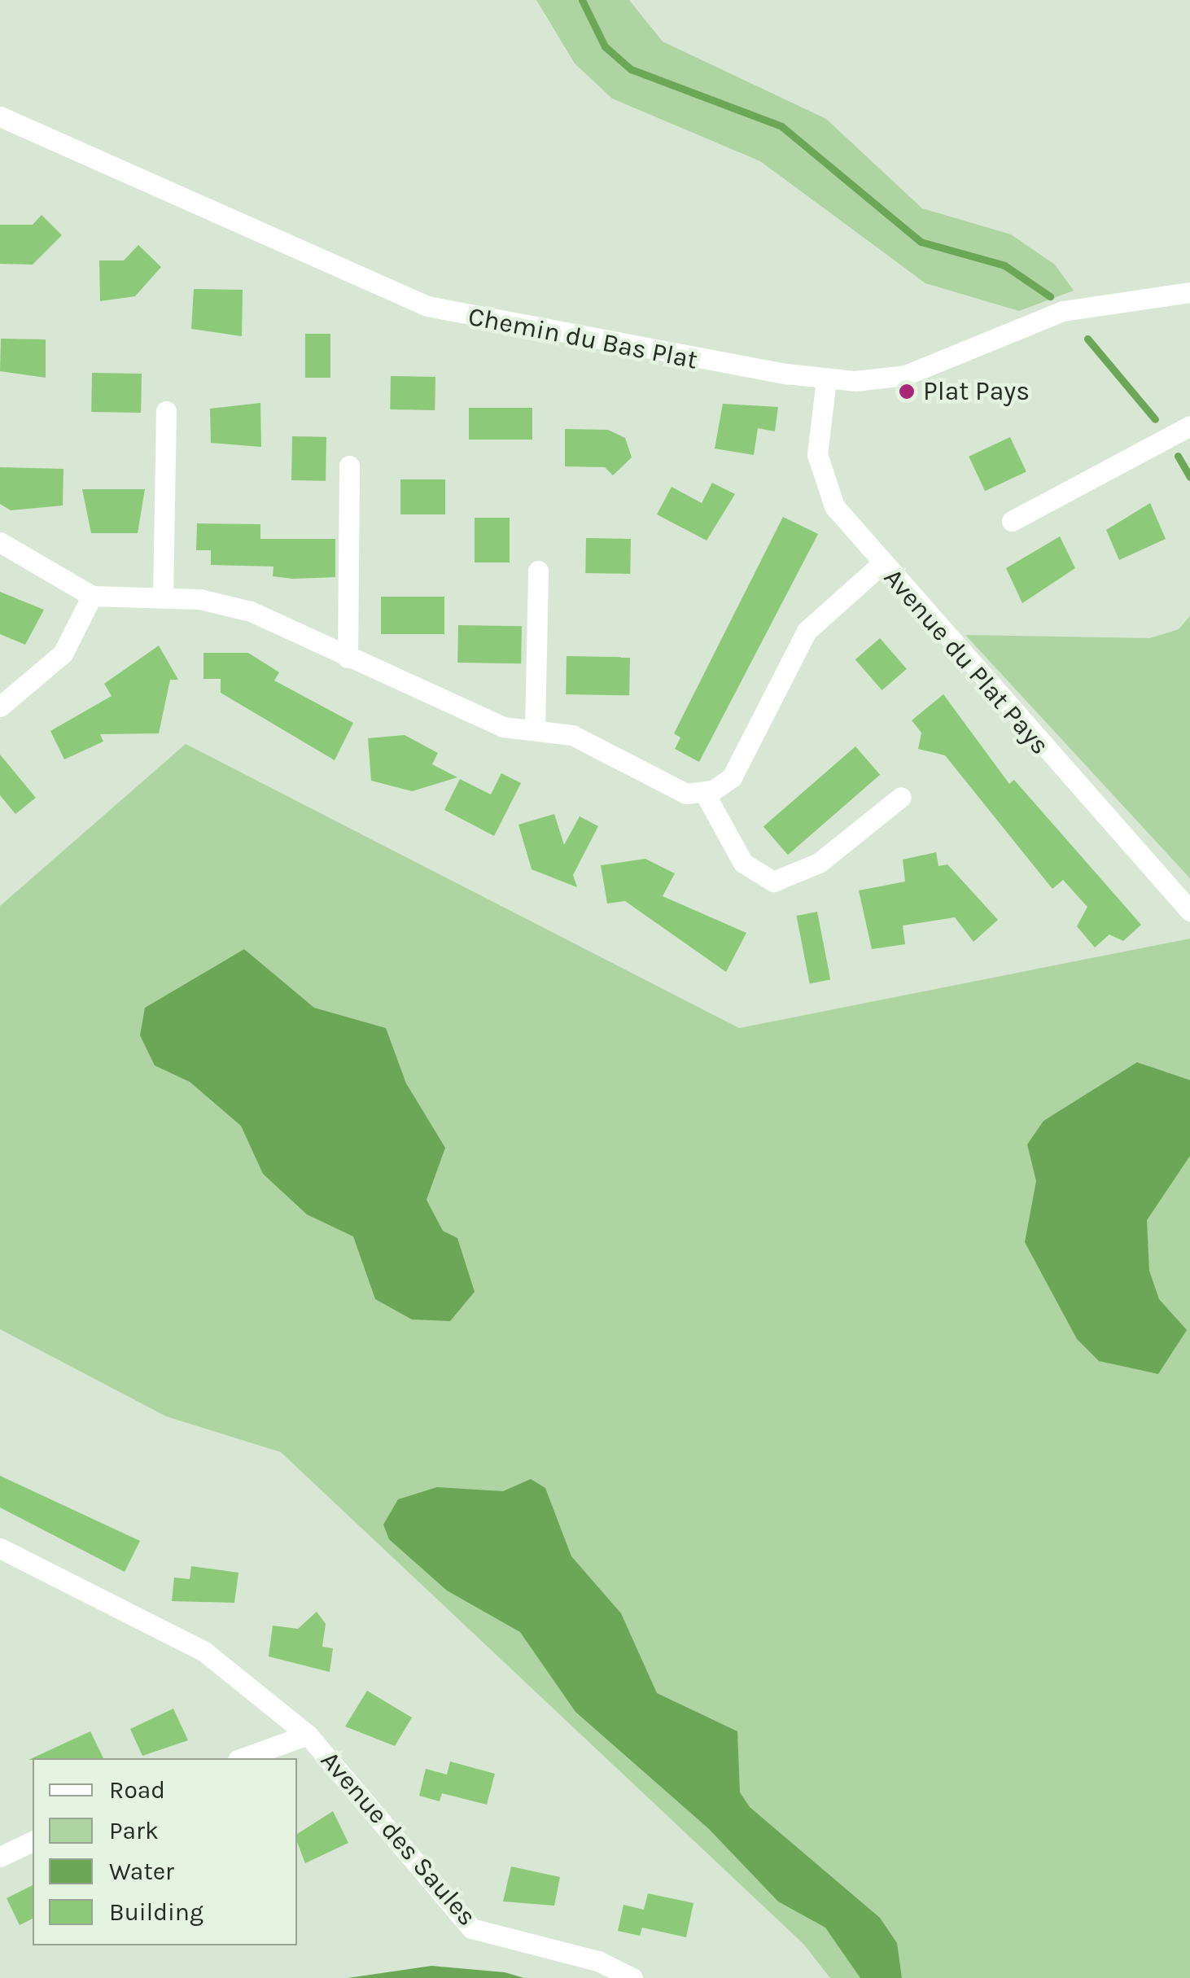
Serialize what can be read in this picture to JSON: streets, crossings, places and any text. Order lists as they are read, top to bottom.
{
  "streets": {
    "street": ["Chemin du Bas Plat", "Avenue du Plat Pays", "Avenue des Saules"]
  },
  "crossings": [
    ["Chemin du Bas Plat", "Avenue du Plat Pays"]
  ],
  "places": ["Plat Pays"],
  "legend": [
    "Road",
    "Park",
    "Water",
    "Building"
  ]
}
